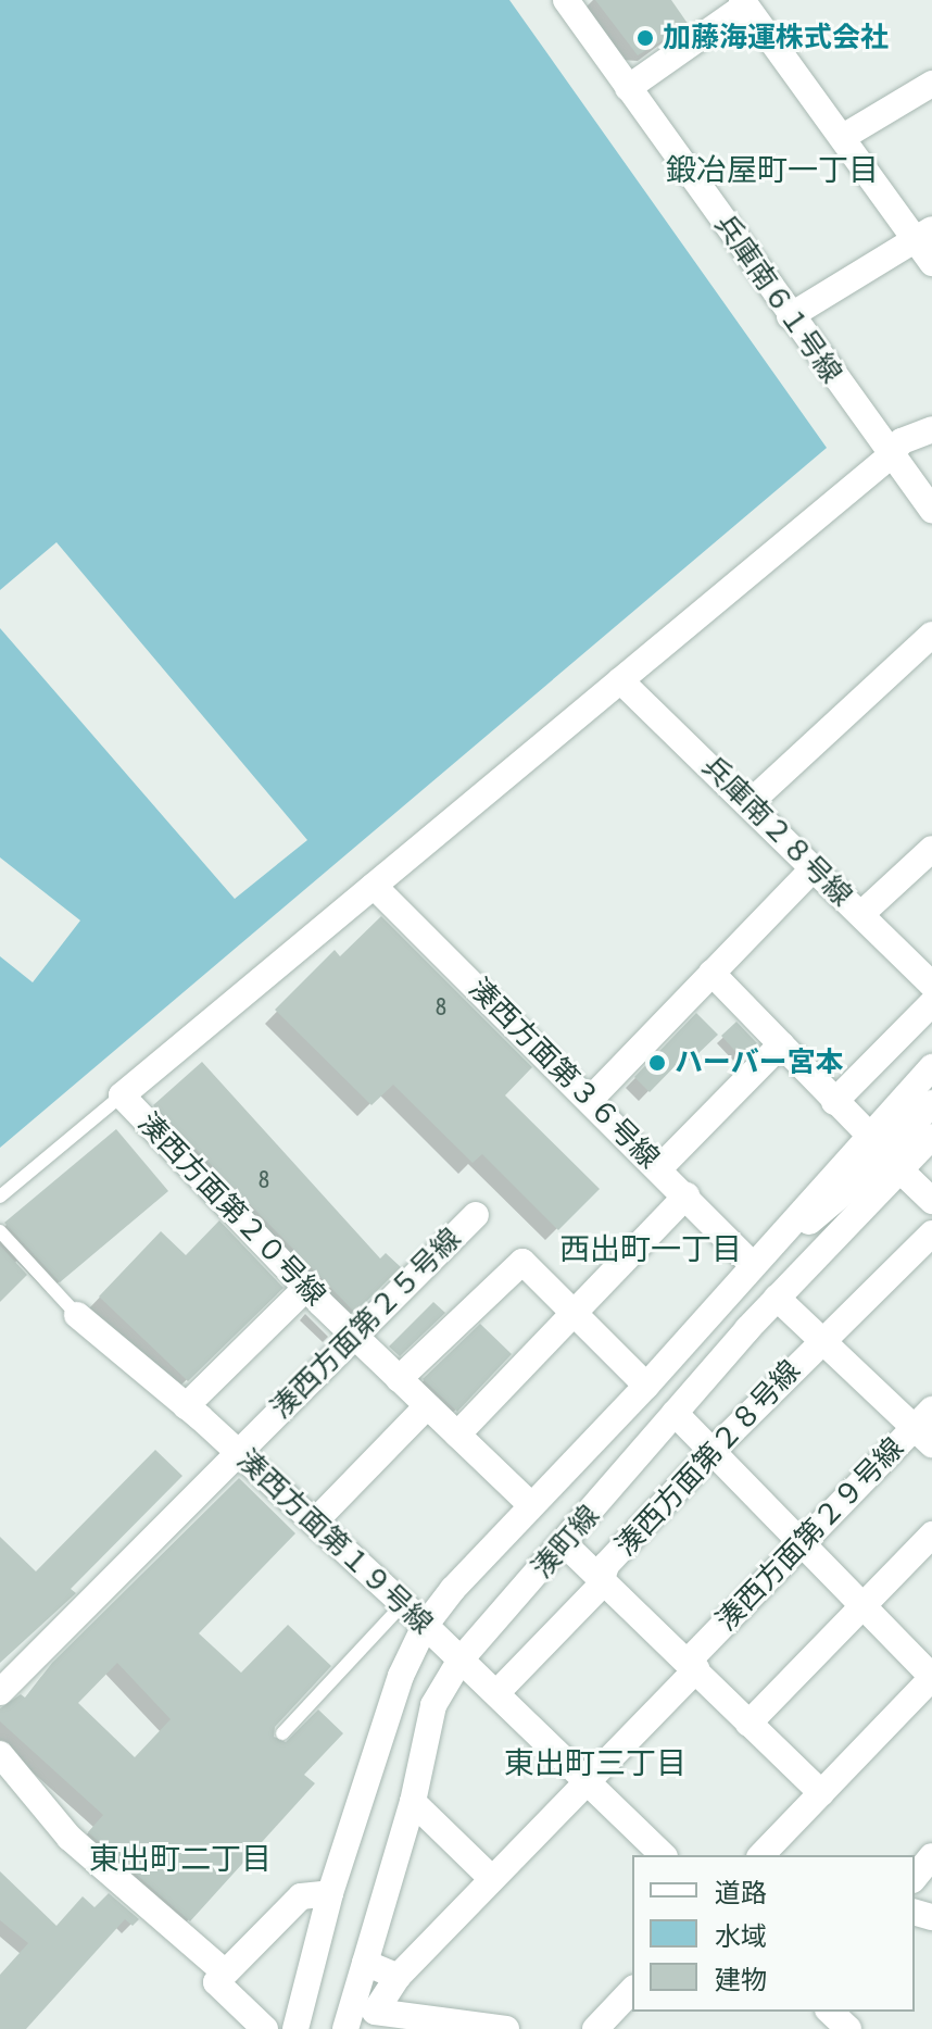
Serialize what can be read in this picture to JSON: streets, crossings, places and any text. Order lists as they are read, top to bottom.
{
  "streets": {
    "street": [
      "兵庫南６１号線",
      "兵庫南２８号線",
      "湊西方面第３６号線",
      "湊西方面第２０号線",
      "湊西方面第２５号線",
      "湊西方面第２８号線",
      "湊西方面第２９号線",
      "湊西方面第１９号線",
      "湊町線"
    ]
  },
  "crossings": [
    ["湊西方面第３６号線", "湊町線"],
    ["湊西方面第２０号線", "湊西方面第２５号線"],
    ["湊西方面第２０号線", "湊町線"],
    ["湊西方面第２５号線", "湊西方面第１９号線"],
    ["湊西方面第２８号線", "湊西方面第１９号線"],
    ["湊西方面第２９号線", "湊西方面第１９号線"],
    ["湊西方面第１９号線", "湊町線"]
  ],
  "districts": [
    "鍛冶屋町一丁目",
    "西出町一丁目",
    "東出町三丁目",
    "東出町二丁目"
  ],
  "places": ["加藤海運株式会社", "ハーバー宮本"],
  "house_numbers": ["8", "8"],
  "legend": ["道路", "水域", "建物"]
}
